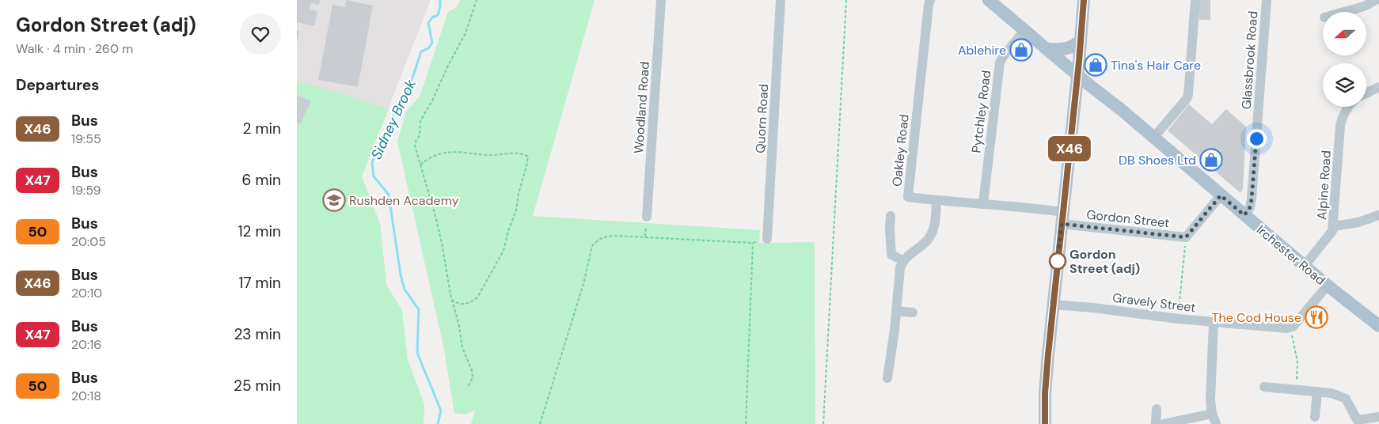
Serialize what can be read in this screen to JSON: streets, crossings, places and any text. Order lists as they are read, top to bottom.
{
  "streets": {
    "main road": ["Irchester Road"],
    "street": [
      "Glassbrook Road",
      "Woodland Road",
      "Pytchley Road",
      "Quorn Road",
      "Oakley Road",
      "Alpine Road",
      "Gordon Street",
      "Gravely Street"
    ]
  },
  "crossings": [
    ["Glassbrook Road", "Irchester Road"],
    ["Pytchley Road", "Oakley Road"],
    ["Pytchley Road", "Irchester Road"],
    ["Oakley Road", "Gordon Street"],
    ["Alpine Road", "Irchester Road"],
    ["Gordon Street", "Irchester Road"]
  ],
  "water": ["Sidney Brook"],
  "places": {
    "shop": ["Ablehire", "Tina's Hair Care", "DB Shoes Ltd"],
    "school or university": ["Rushden Academy"],
    "other": ["Gordon Street (adj)"],
    "restaurant": ["The Cod House"]
  },
  "lines": ["bus line X46"],
  "north": "left",
  "page": {
    "heading": [
      ["Gordon Street (adj)", "Walk · 4 min · 260 m"],
      "Departures"
    ],
    "on_map": "X46",
    "list": [
      {
        "mark": "X46",
        "name": "Bus",
        "note": "19:55",
        "value": "2 min"
      },
      {
        "mark": "X47",
        "name": "Bus",
        "note": "19:59",
        "value": "6 min"
      },
      {
        "mark": "50",
        "name": "Bus",
        "note": "20:05",
        "value": "12 min"
      },
      {
        "mark": "X46",
        "name": "Bus",
        "note": "20:10",
        "value": "17 min"
      },
      {
        "mark": "X47",
        "name": "Bus",
        "note": "20:16",
        "value": "23 min"
      },
      {
        "mark": "50",
        "name": "Bus",
        "note": "20:18",
        "value": "25 min"
      }
    ]
  }
}
